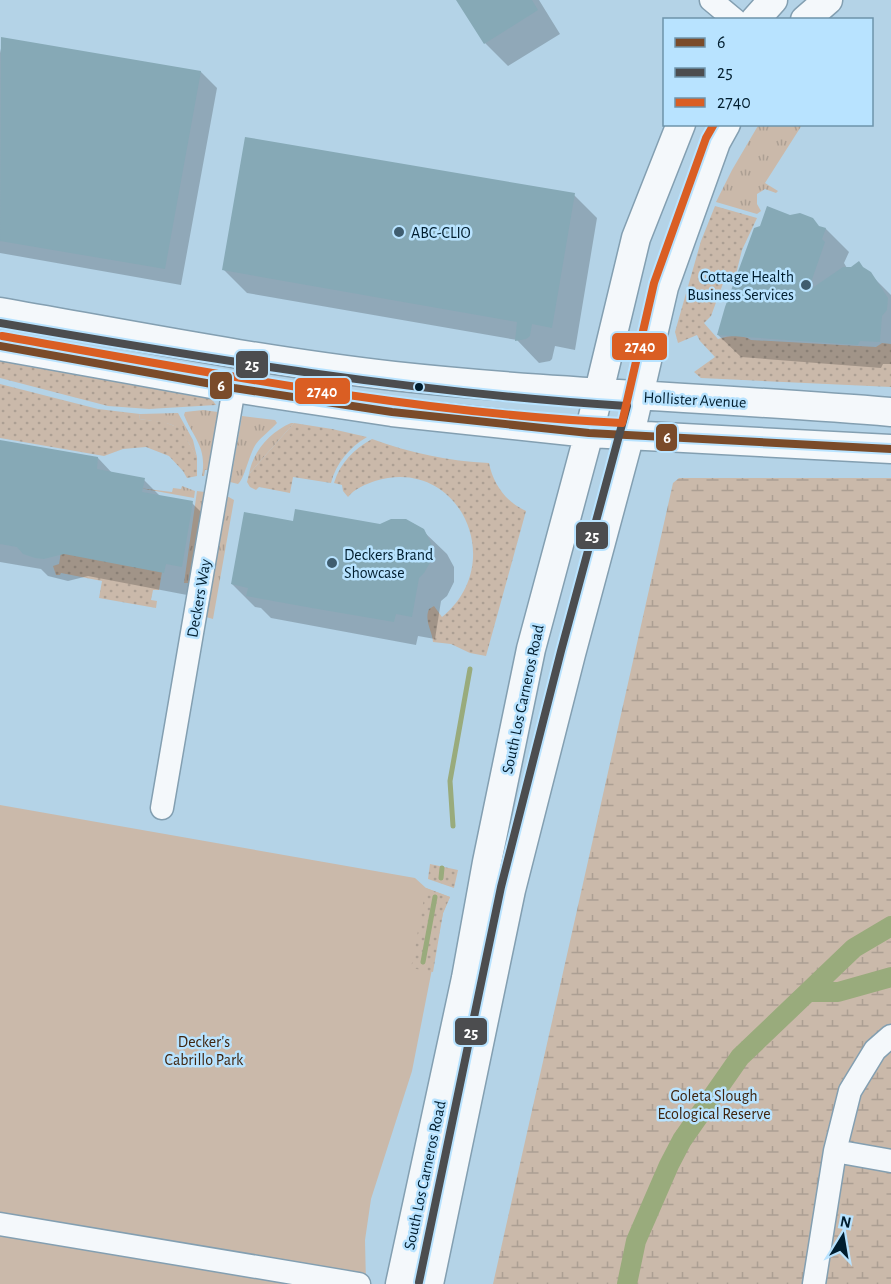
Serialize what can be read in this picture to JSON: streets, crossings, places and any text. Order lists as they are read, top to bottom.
{
  "streets": {
    "main road": ["Hollister Avenue", "South Los Carneros Road"],
    "street": ["Deckers Way"]
  },
  "crossings": [
    ["Hollister Avenue", "South Los Carneros Road"]
  ],
  "parks": ["Decker's Cabrillo Park", "Goleta Slough Ecological Reserve"],
  "places": ["ABC-CLIO", "Cottage Health Business Services", "Deckers Brand Showcase"],
  "lines": ["transit line 2740", "transit line 25", "transit line 6"],
  "legend": ["6", "25", "2740"],
  "north": "top"
}
